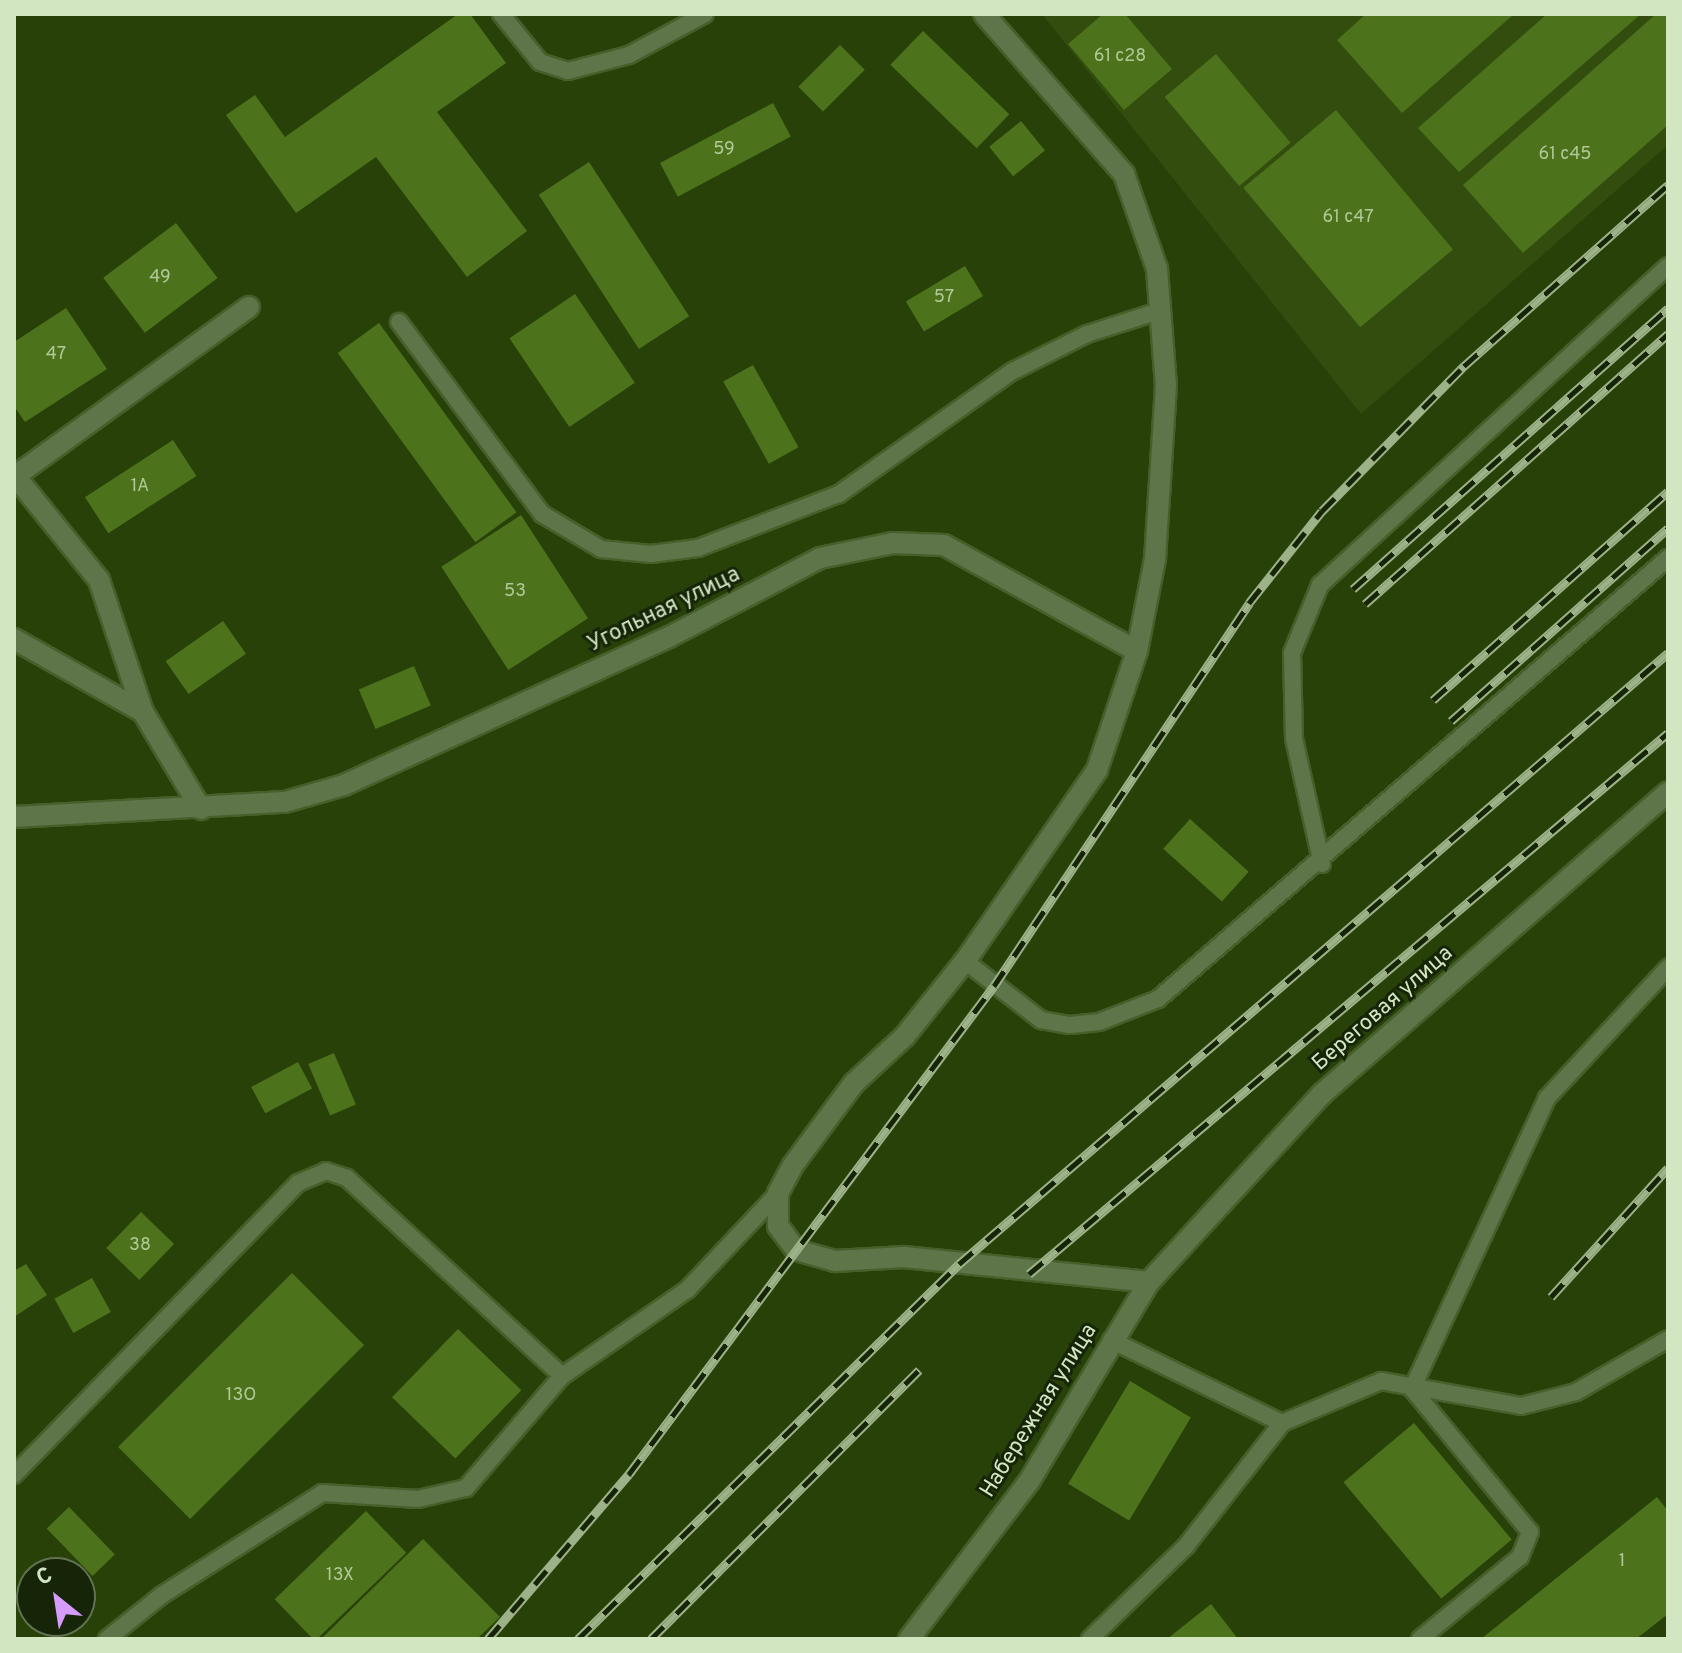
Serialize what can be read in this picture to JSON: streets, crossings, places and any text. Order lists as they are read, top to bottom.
{
  "streets": {
    "street": ["Угольная улица", "Береговая улица", "Набережная улица"]
  },
  "crossings": [
    ["Береговая улица", "Набережная улица"]
  ],
  "house_numbers": [
    "61 с28",
    "59",
    "61 с45",
    "61 с47",
    "49",
    "57",
    "47",
    "1А",
    "53",
    "38",
    "13О",
    "1",
    "13Х"
  ],
  "north": "top left"
}
